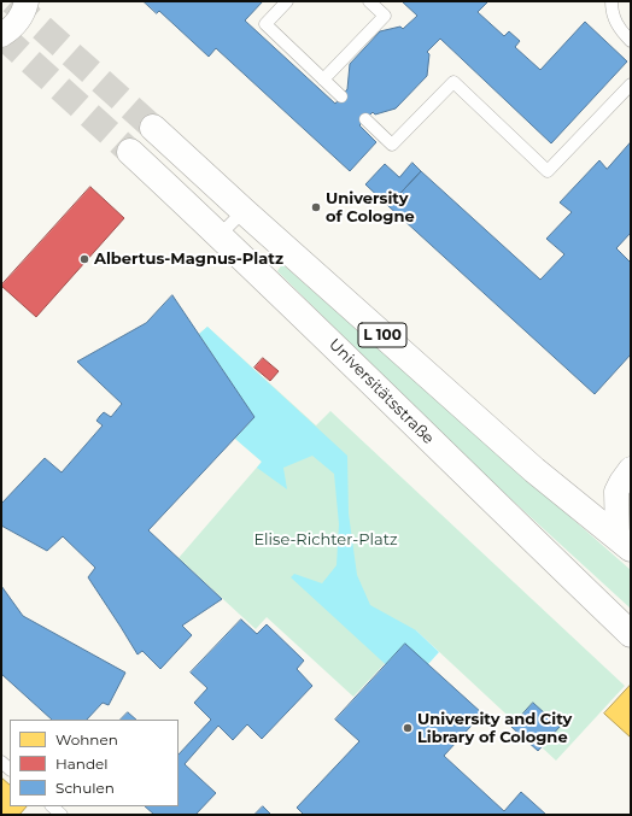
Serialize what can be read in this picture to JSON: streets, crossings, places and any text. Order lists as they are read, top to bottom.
{
  "streets": {
    "main road": ["L 100", "Universitätsstraße"]
  },
  "parks": ["Elise-Richter-Platz"],
  "places": ["University of Cologne", "Albertus-Magnus-Platz", "University and City Library of Cologne"],
  "legend": ["Wohnen", "Handel", "Schulen"]
}
